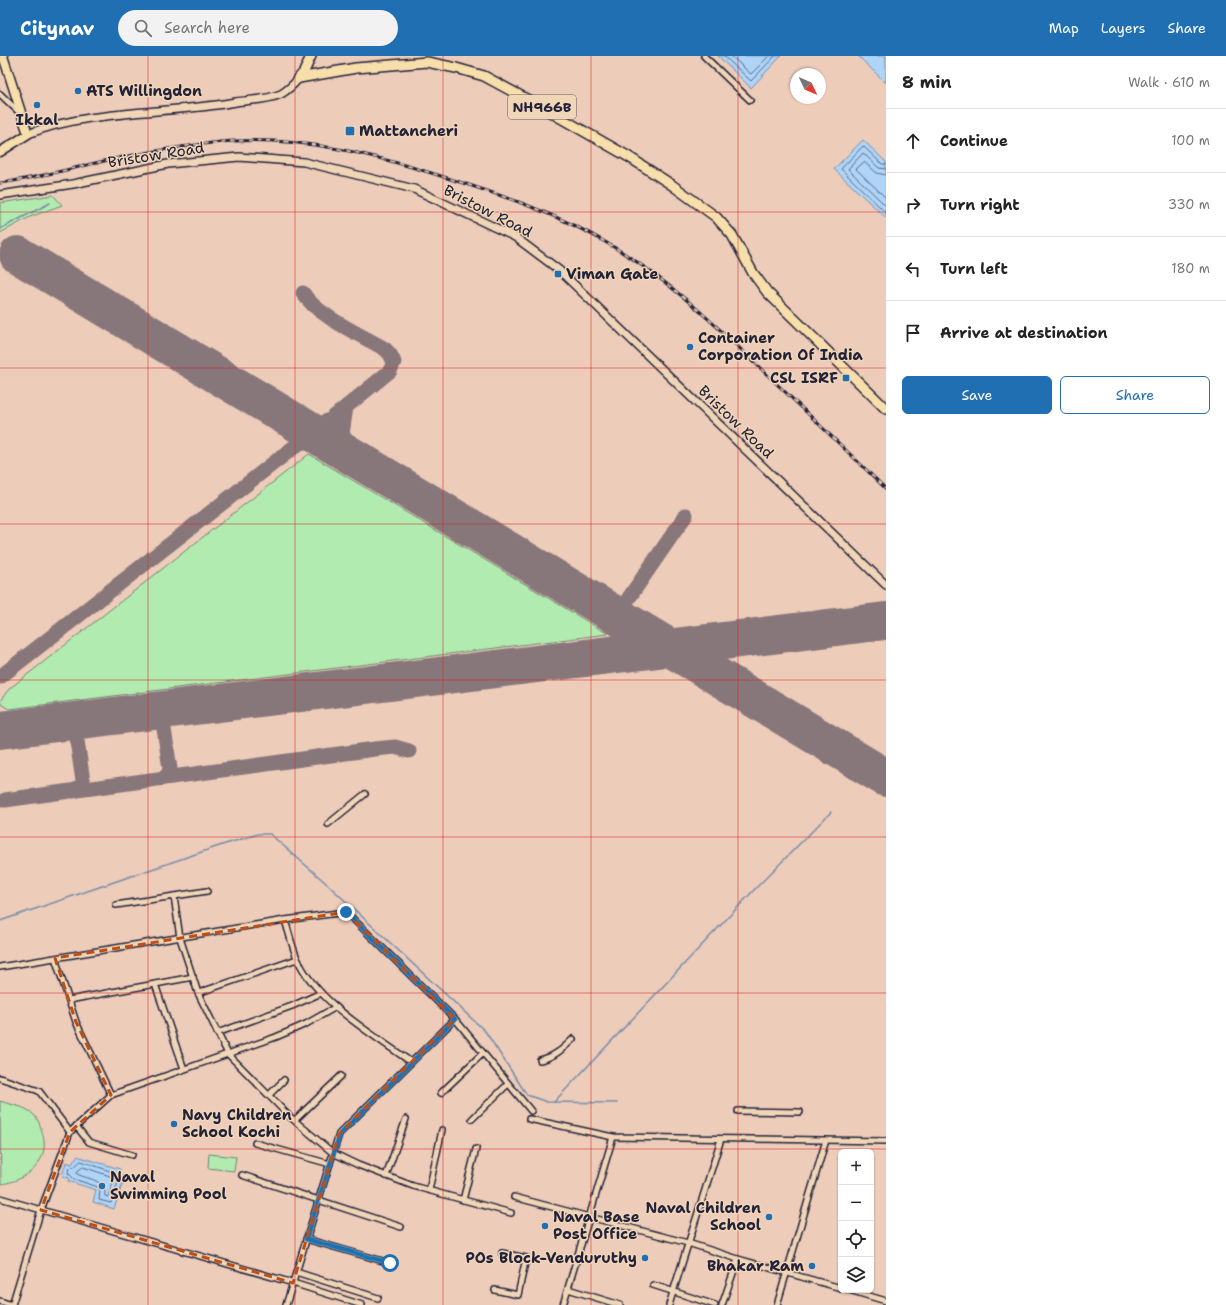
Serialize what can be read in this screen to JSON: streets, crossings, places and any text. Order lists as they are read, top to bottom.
{
  "streets": {
    "highway": ["NH966B"],
    "street": ["Bristow Road"]
  },
  "places": {
    "other": [
      "ATS Willingdon",
      "Ikkal",
      "Container Corporation Of India",
      "Navy Children School Kochi",
      "Naval Swimming Pool",
      "Naval Children School",
      "Naval Base Post Office",
      "POs Block-Venduruthy",
      "Bhakar Ram"
    ],
    "transit": ["Mattancheri", "Viman Gate", "CSL ISRF"]
  },
  "north": "bottom right",
  "page": {
    "header": "Citynav",
    "search": "Search here",
    "nav": ["Map", "Layers", "Share"],
    "heading": ["8 min", "Walk · 610 m"],
    "list": [
      ["Continue", "100 m"],
      ["Turn right", "330 m"],
      ["Turn left", "180 m"],
      "Arrive at destination"
    ],
    "buttons": ["Save", "Share"],
    "map_buttons": ["+", "−"]
  }
}
